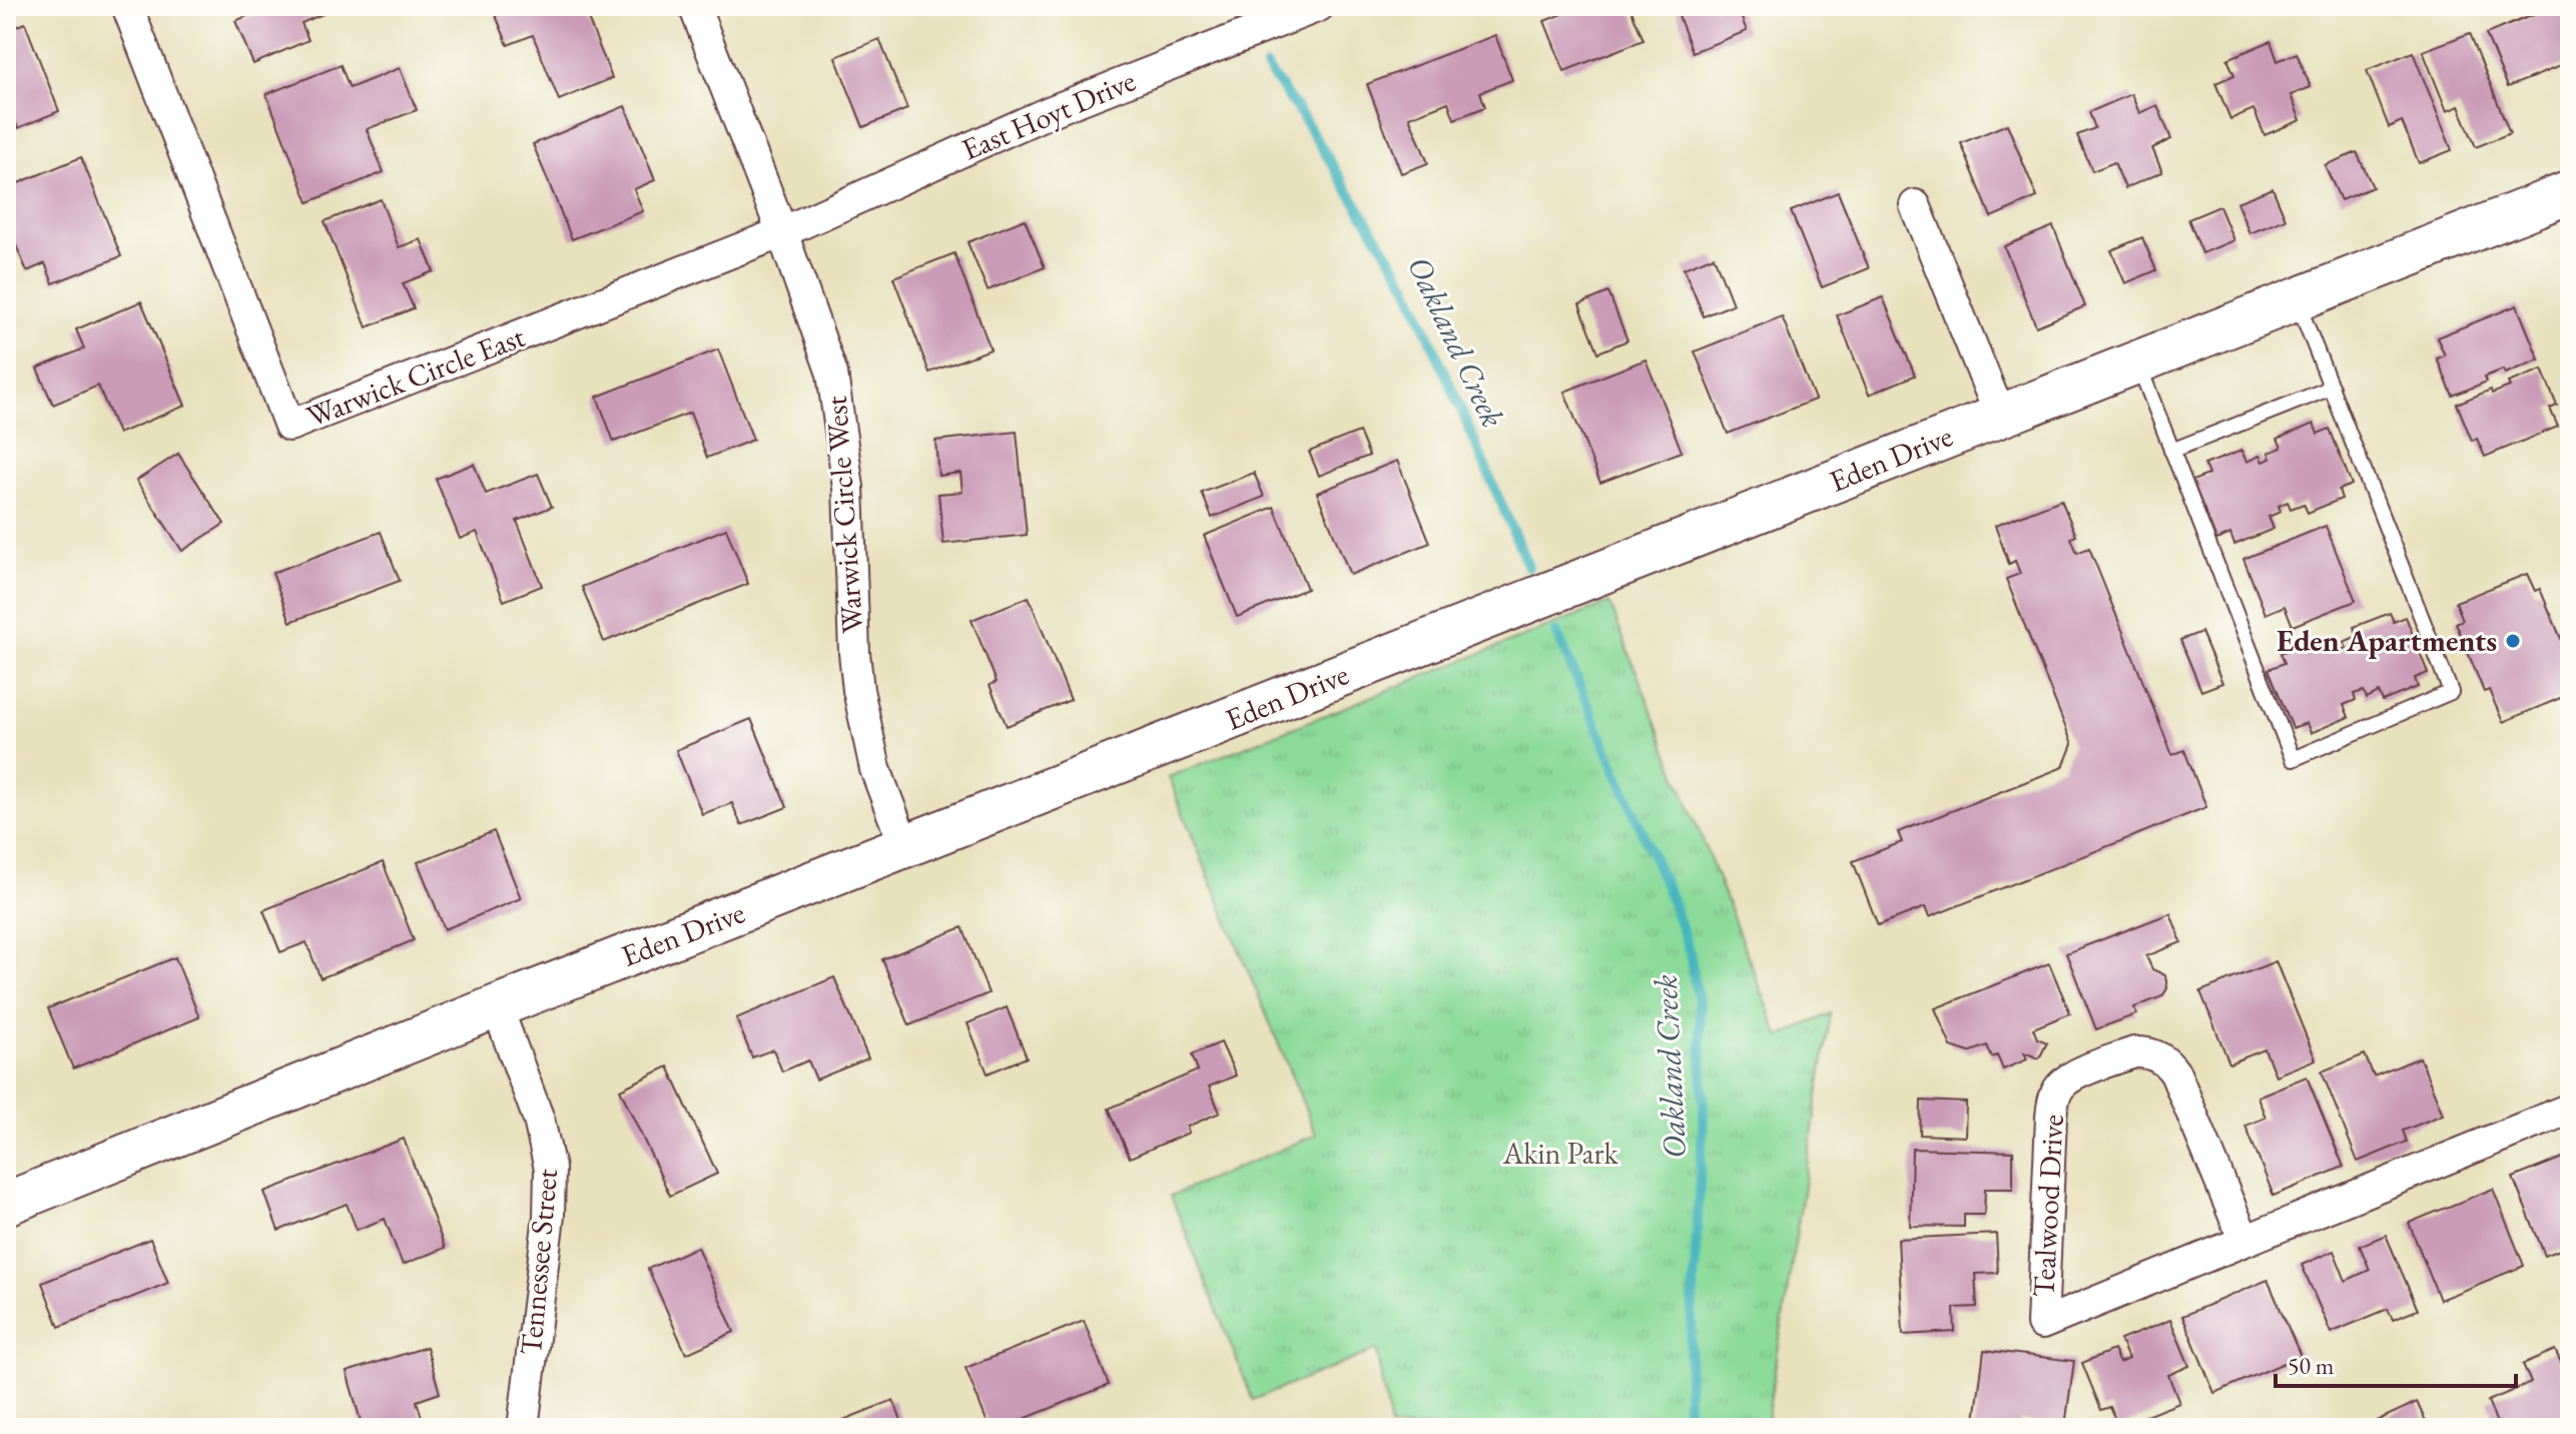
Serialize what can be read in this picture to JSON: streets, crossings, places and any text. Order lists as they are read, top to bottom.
{
  "streets": {
    "street": [
      "East Hoyt Drive",
      "Warwick Circle East",
      "Eden Drive",
      "Warwick Circle West",
      "Tealwood Drive",
      "Tennessee Street"
    ]
  },
  "crossings": [
    ["East Hoyt Drive", "Warwick Circle East"],
    ["East Hoyt Drive", "Warwick Circle West"],
    ["Warwick Circle East", "Warwick Circle West"],
    ["Eden Drive", "Warwick Circle West"],
    ["Eden Drive", "Tennessee Street"]
  ],
  "water": ["Oakland Creek"],
  "parks": ["Akin Park"],
  "places": ["Eden Apartments"],
  "scale_bar": "50 m"
}
